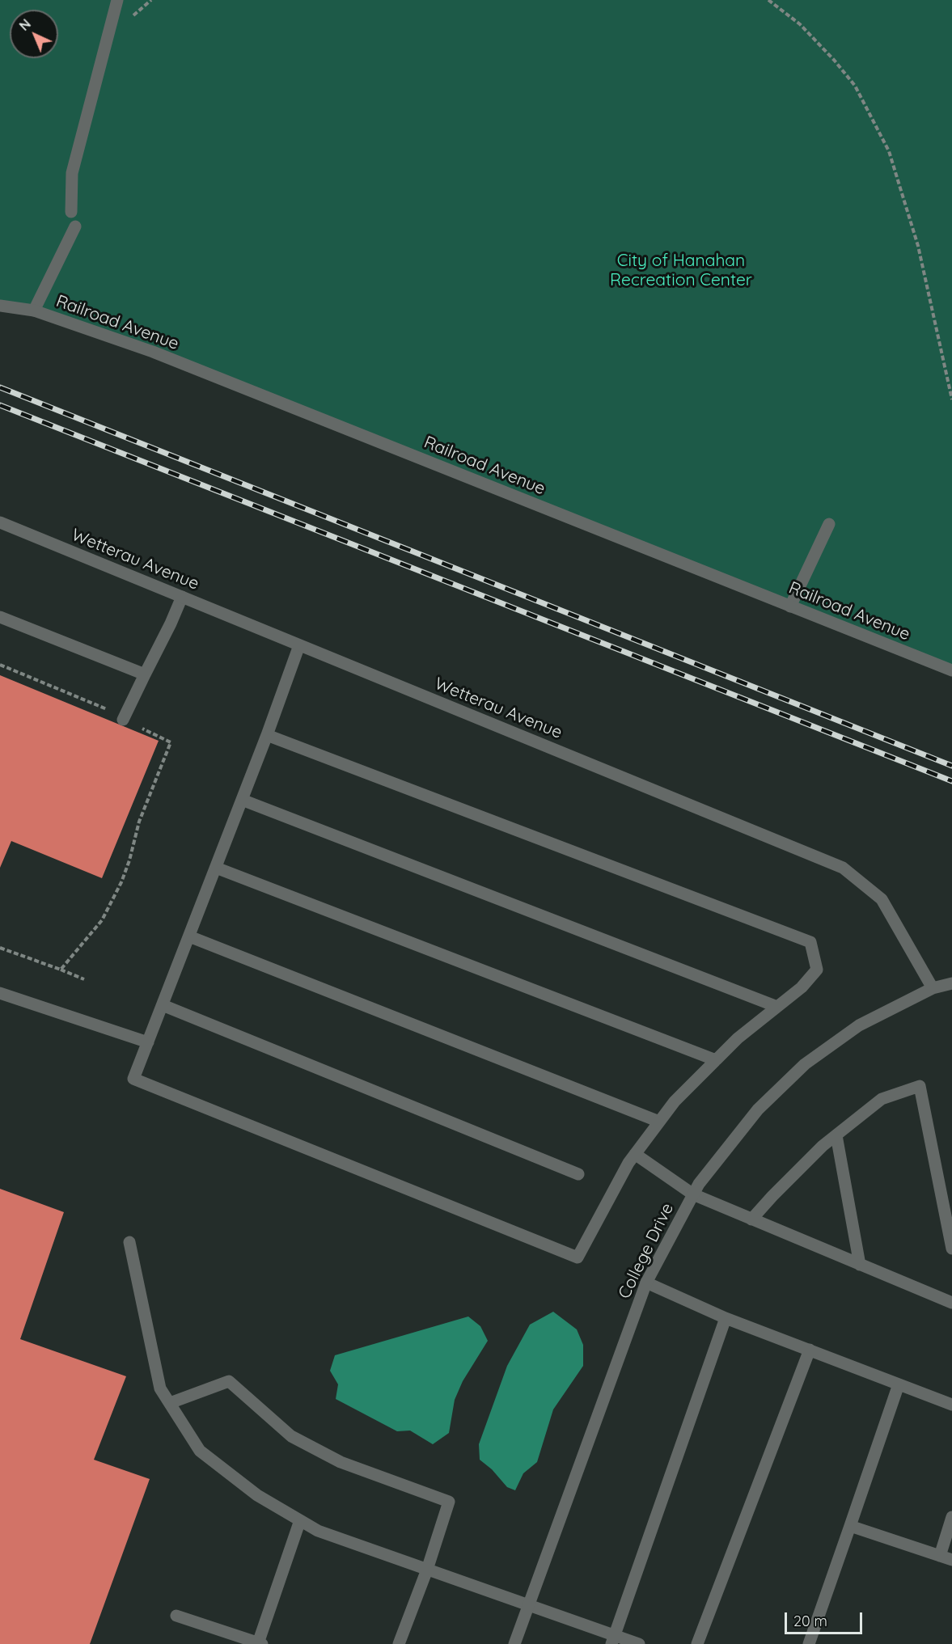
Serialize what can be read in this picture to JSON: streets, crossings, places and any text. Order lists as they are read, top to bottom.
{
  "streets": {
    "street": ["Railroad Avenue", "Wetterau Avenue", "College Drive"]
  },
  "crossings": [
    ["Wetterau Avenue", "College Drive"]
  ],
  "parks": ["City of Hanahan Recreation Center"],
  "scale_bar": "20 m",
  "north": "top left"
}
